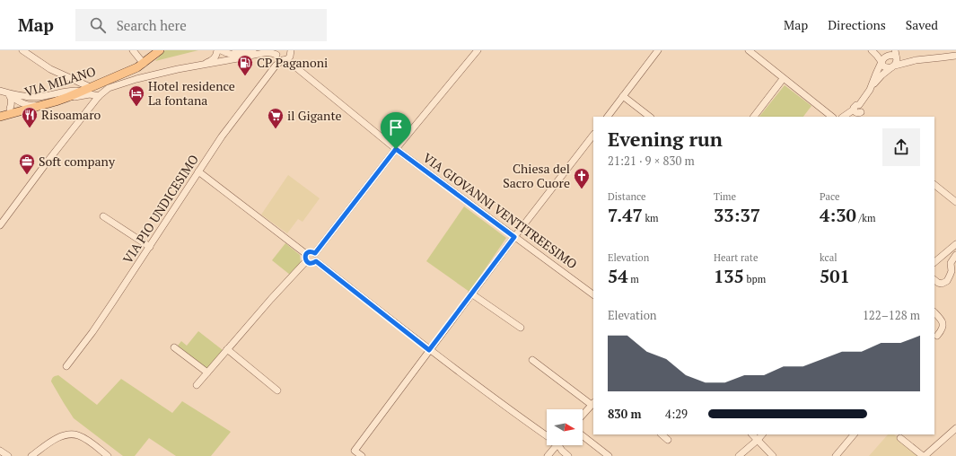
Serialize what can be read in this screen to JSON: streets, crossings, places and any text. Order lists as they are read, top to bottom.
{
  "streets": {
    "main road": ["VIA MILANO"],
    "street": ["VIA PIO UNDICESIMO", "VIA GIOVANNI VENTITREESIMO"]
  },
  "crossings": [
    ["VIA PIO UNDICESIMO", "VIA GIOVANNI VENTITREESIMO"]
  ],
  "places": {
    "fuel station": ["CP Paganoni"],
    "hotel": ["Hotel residence La fontana"],
    "restaurant": ["Risoamaro"],
    "supermarket": ["il Gigante"],
    "office": ["Soft company"],
    "church": ["Chiesa del Sacro Cuore"]
  },
  "north": "right",
  "page": {
    "header": "Map",
    "search": "Search here",
    "nav": ["Map", "Directions", "Saved"],
    "heading": ["Evening run", "21:21 · 9 × 830 m"],
    "stats": [
      ["Distance", "7.47 km"],
      ["Time", "33:37"],
      ["Pace", "4:30 /km"],
      ["Elevation", "54 m"],
      ["Heart rate", "135 bpm"],
      ["kcal", "501"]
    ],
    "chart": ["Elevation", "122–128 m"],
    "list": [
      {
        "name": "830 m",
        "note": "4:29"
      }
    ]
  }
}
